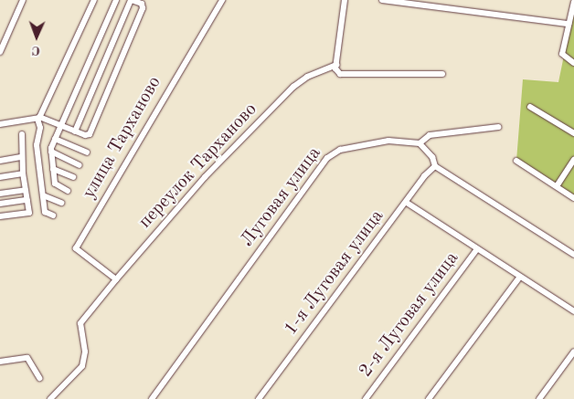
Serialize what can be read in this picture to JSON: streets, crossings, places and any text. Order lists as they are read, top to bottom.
{
  "streets": {
    "street": [
      "улица Тарханово",
      "переулок Тарханово",
      "Луговая улица",
      "1-я Луговая улица",
      "2-я Луговая улица"
    ]
  },
  "crossings": [
    ["улица Тарханово", "переулок Тарханово"]
  ],
  "north": "bottom"
}
